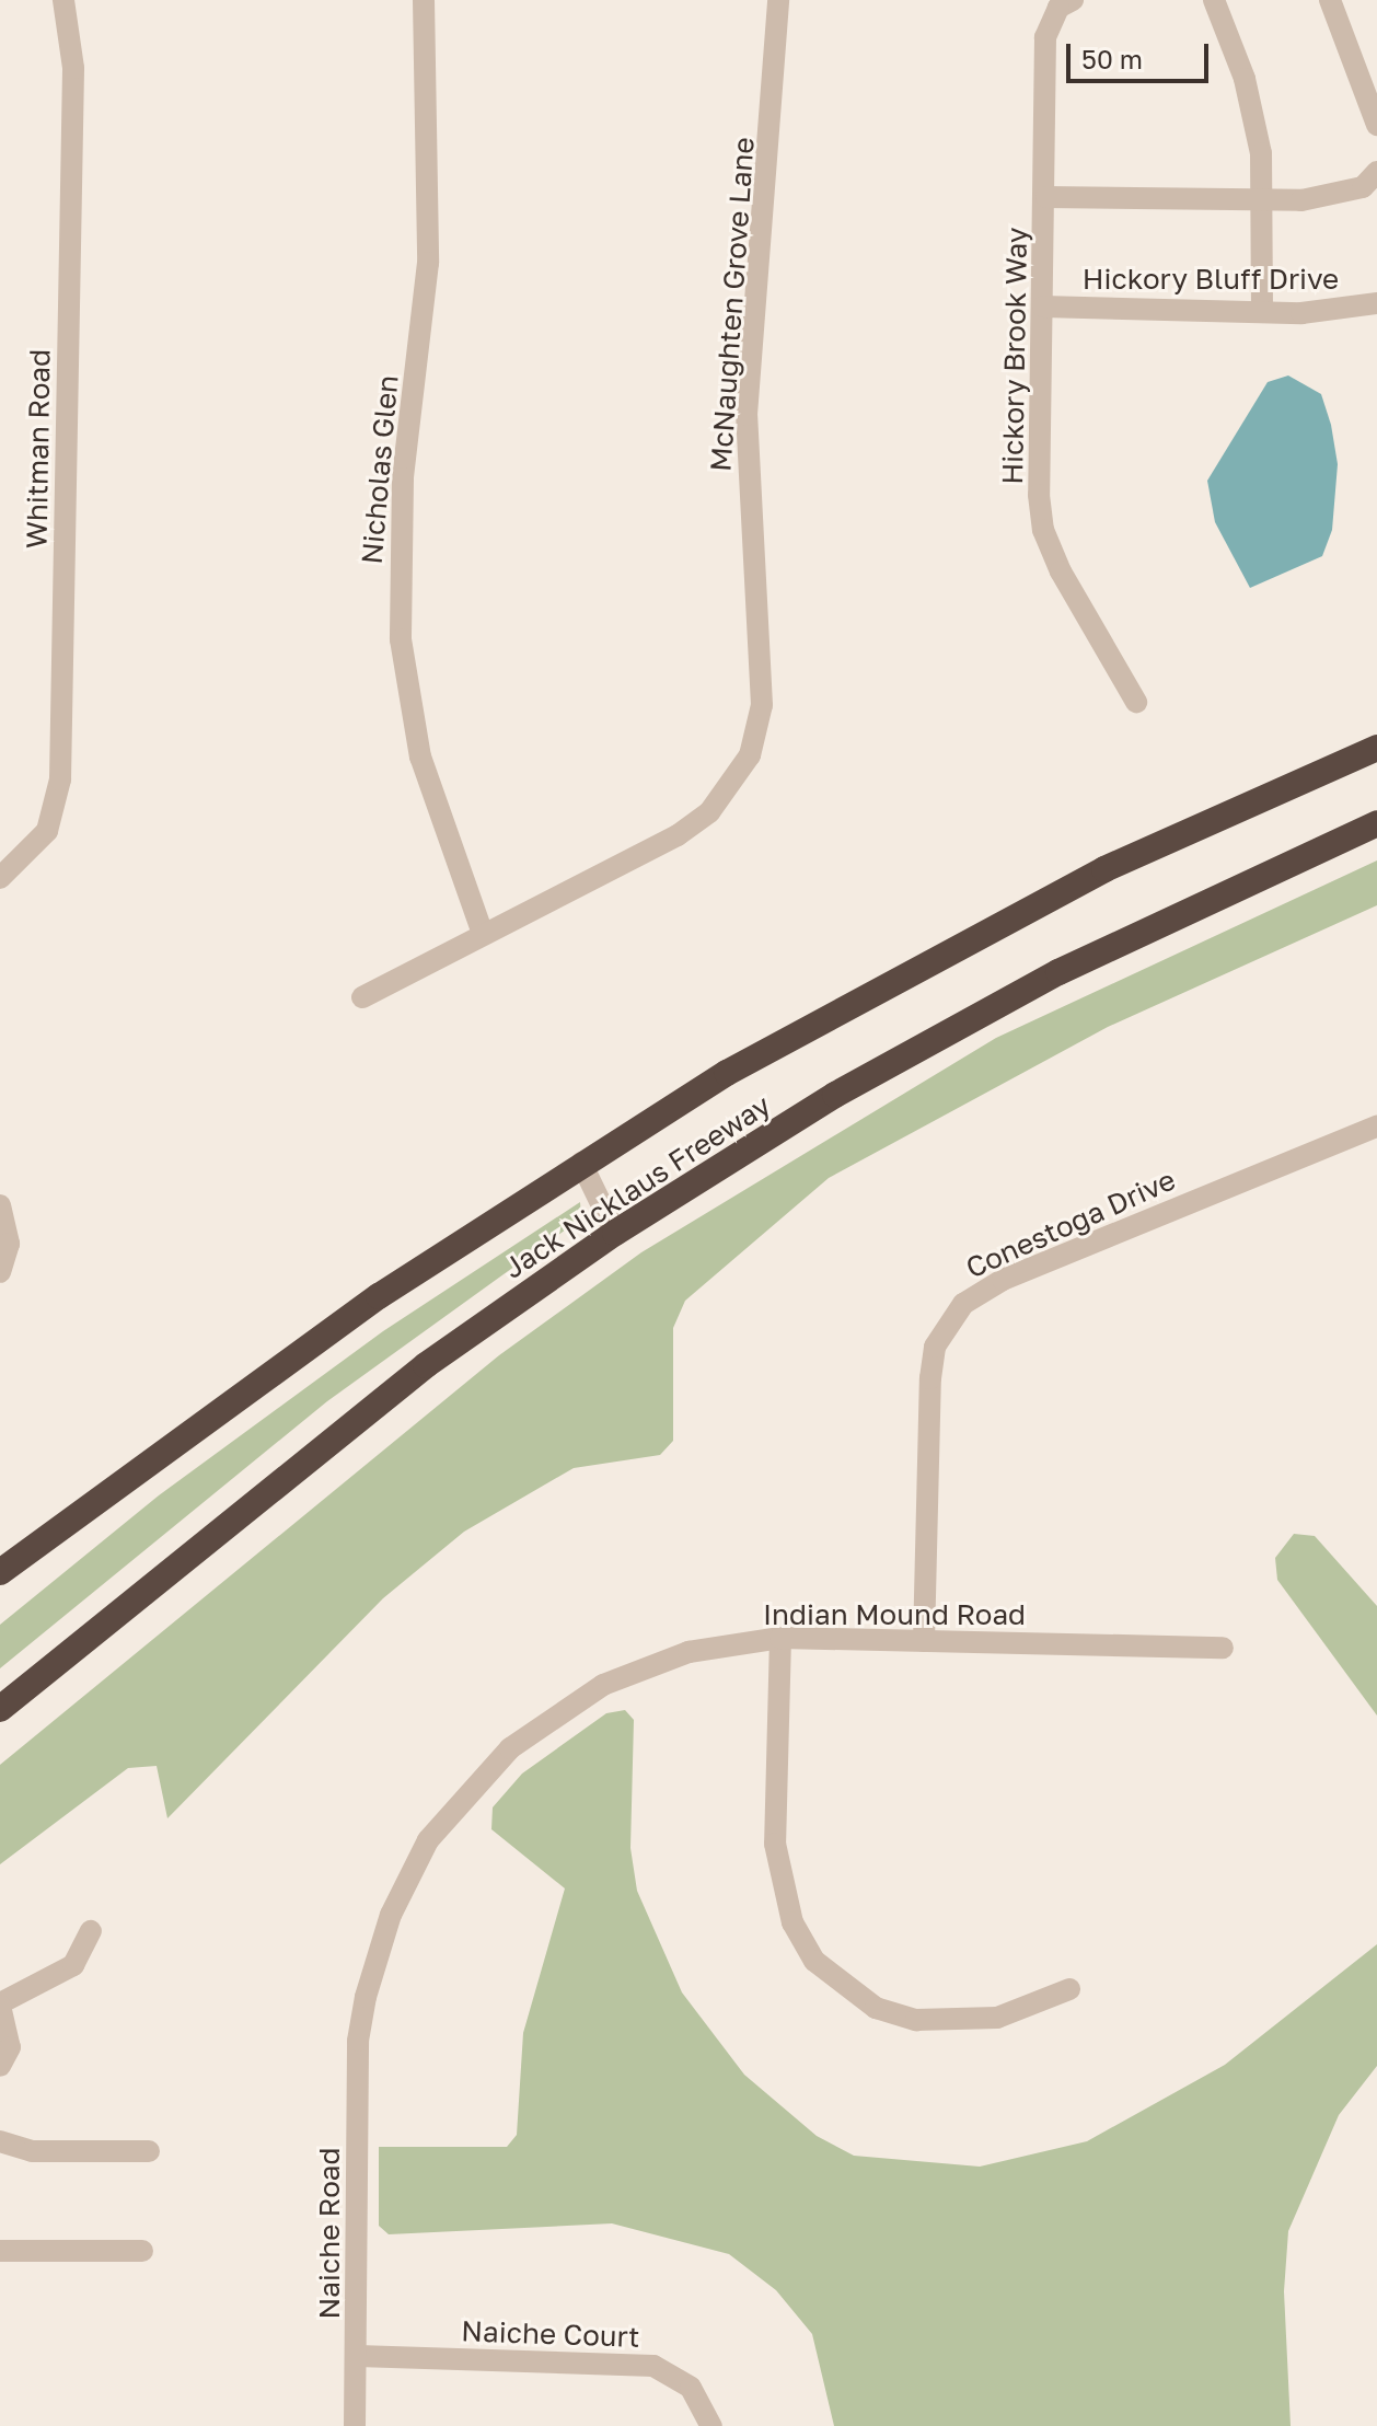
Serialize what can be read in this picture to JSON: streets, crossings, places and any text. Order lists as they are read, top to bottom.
{
  "streets": {
    "highway": ["Jack Nicklaus Freeway"],
    "street": [
      "Hickory Bluff Drive",
      "McNaughten Grove Lane",
      "Hickory Brook Way",
      "Whitman Road",
      "Nicholas Glen",
      "Conestoga Drive",
      "Indian Mound Road",
      "Naiche Road",
      "Naiche Court"
    ]
  },
  "crossings": [
    ["Hickory Bluff Drive", "Hickory Brook Way"],
    ["McNaughten Grove Lane", "Nicholas Glen"],
    ["Conestoga Drive", "Indian Mound Road"],
    ["Indian Mound Road", "Naiche Road"],
    ["Naiche Road", "Naiche Court"]
  ],
  "scale_bar": "50 m"
}
